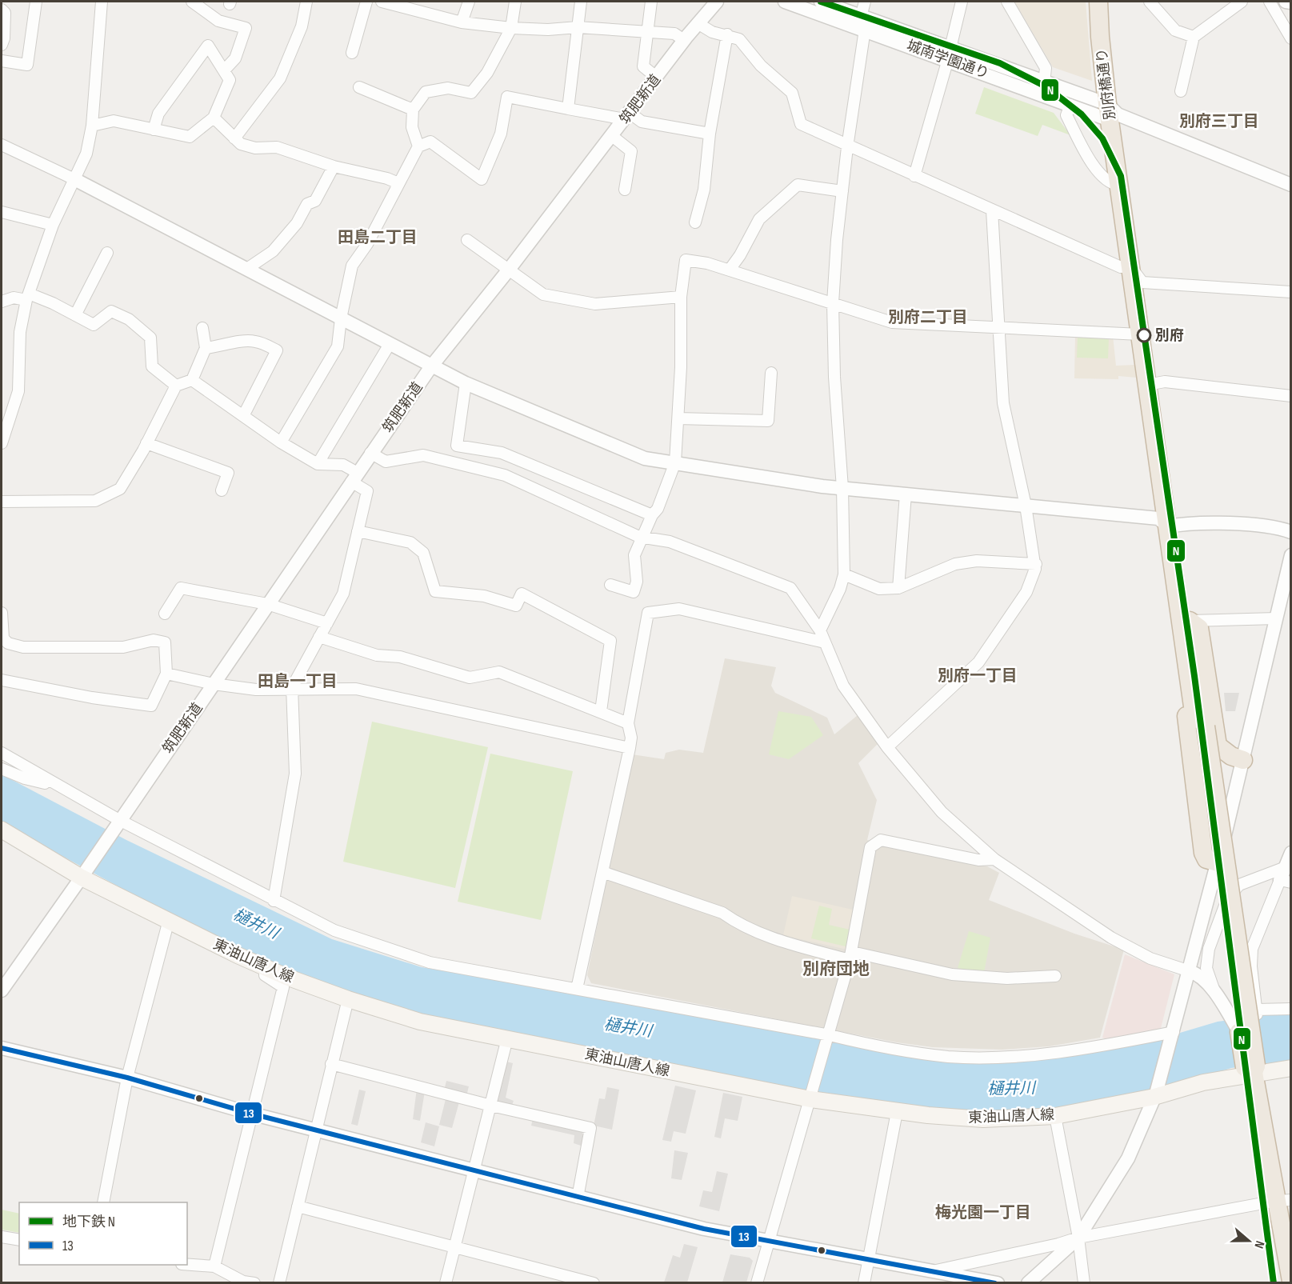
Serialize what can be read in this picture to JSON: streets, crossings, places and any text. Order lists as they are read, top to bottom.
{
  "streets": {
    "highway": ["別府橋通り"],
    "main road": ["東油山唐人線"],
    "street": ["城南学園通り", "筑肥新道"]
  },
  "crossings": [
    ["城南学園通り", "別府橋通り"],
    ["別府橋通り", "東油山唐人線"],
    ["筑肥新道", "東油山唐人線"]
  ],
  "districts": [
    "別府三丁目",
    "田島二丁目",
    "別府二丁目",
    "別府一丁目",
    "田島一丁目",
    "別府団地",
    "梅光園一丁目"
  ],
  "water": ["樋井川"],
  "places": ["別府"],
  "lines": ["metro line N", "transit line 13"],
  "legend": ["地下鉄 N", "13"],
  "north": "right"
}
